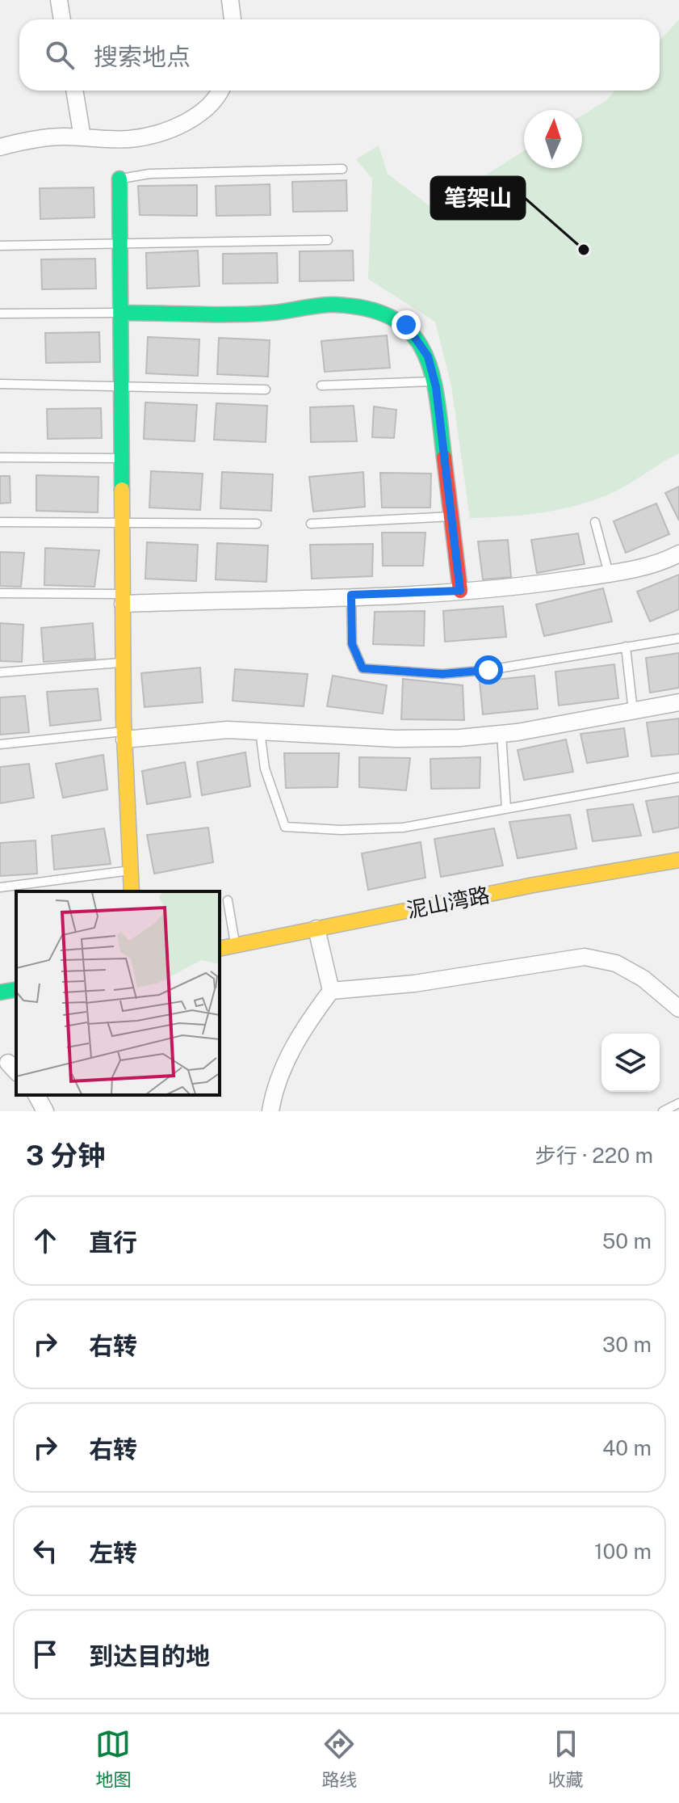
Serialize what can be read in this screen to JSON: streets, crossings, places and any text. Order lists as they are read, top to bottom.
{
  "streets": {
    "street": ["泥山湾路"]
  },
  "places": ["笔架山"],
  "north": "top",
  "page": {
    "search": "搜索地点",
    "heading": ["3 分钟", "步行 · 220 m"],
    "list": [
      ["直行", "50 m"],
      ["右转", "30 m"],
      ["右转", "40 m"],
      ["左转", "100 m"],
      "到达目的地"
    ],
    "nav": ["地图", "路线", "收藏"]
  }
}
